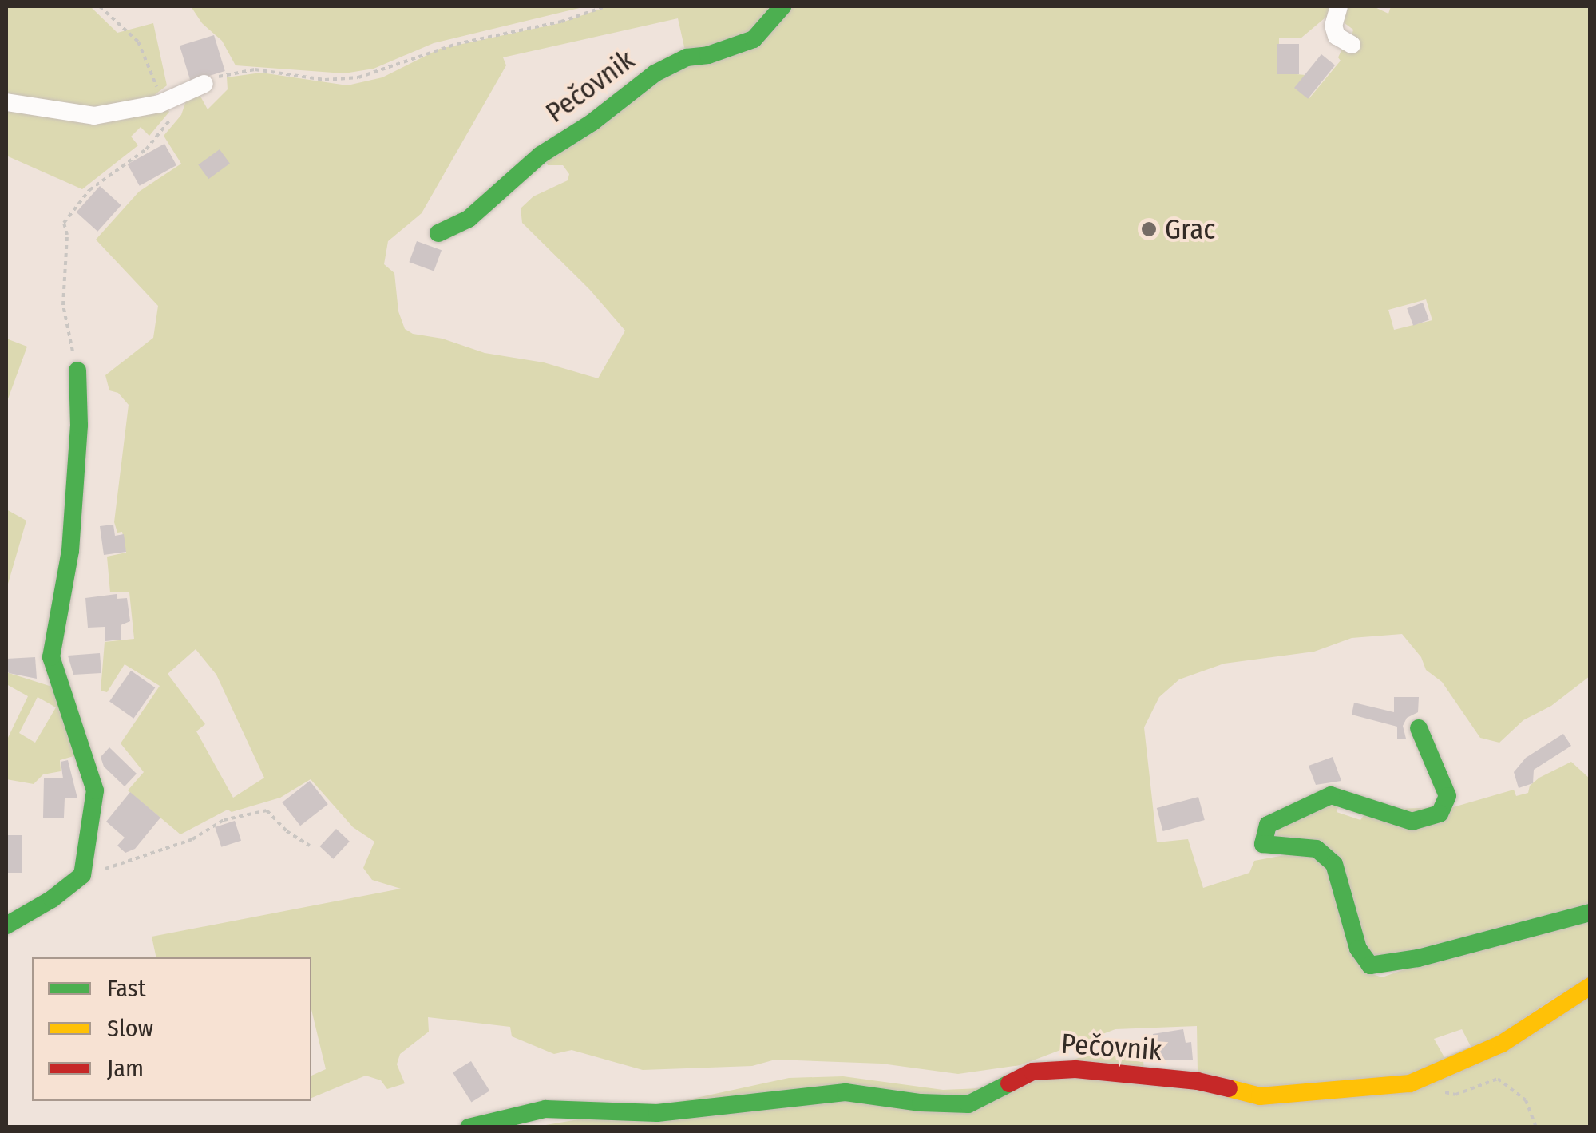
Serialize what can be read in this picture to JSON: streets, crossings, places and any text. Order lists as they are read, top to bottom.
{
  "streets": {
    "street": ["Pečovnik"]
  },
  "places": ["Grac"],
  "legend": ["Fast", "Slow", "Jam"]
}
